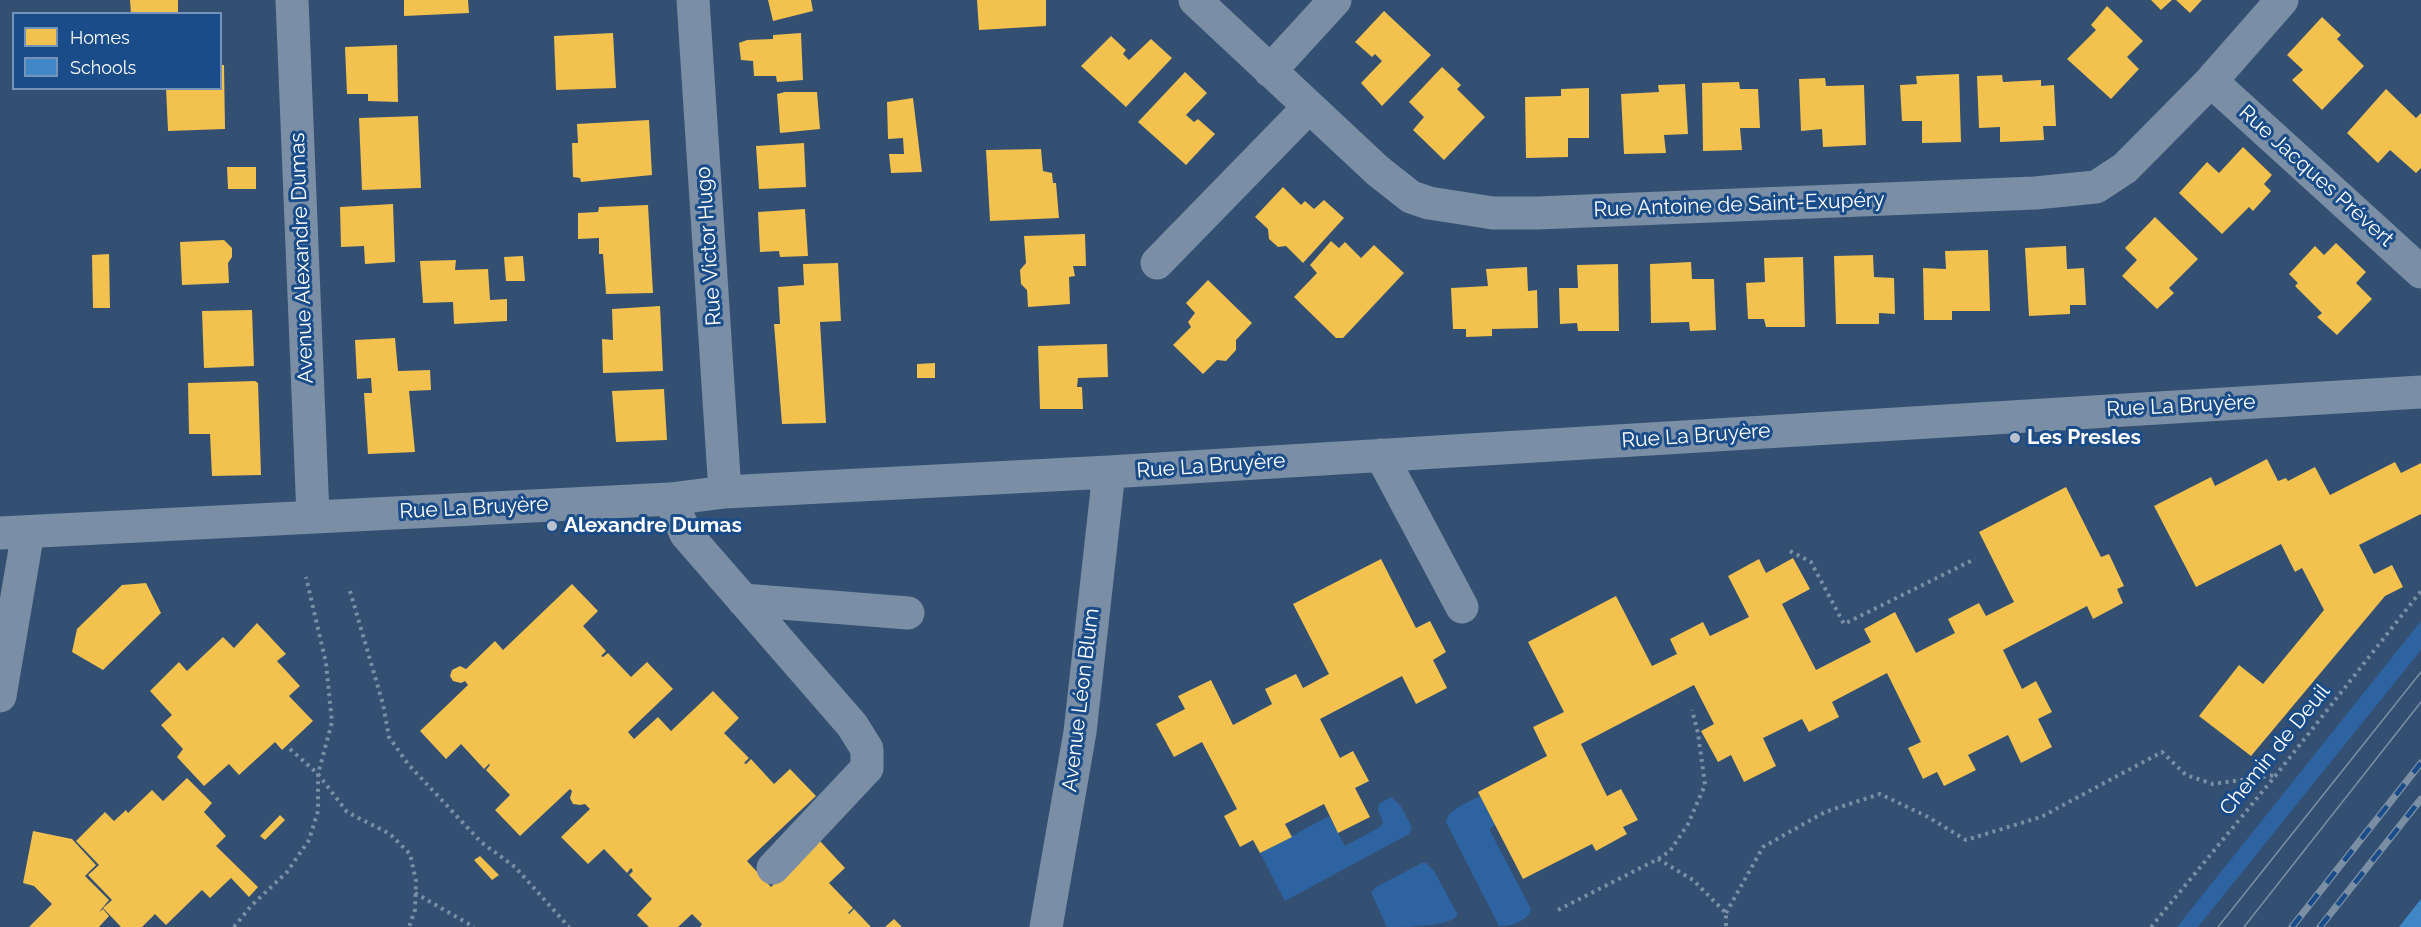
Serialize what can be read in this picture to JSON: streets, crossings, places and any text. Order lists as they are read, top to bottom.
{
  "streets": {
    "street": [
      "Rue Jacques Prévert",
      "Rue Antoine de Saint-Exupéry",
      "Rue Victor Hugo",
      "Avenue Alexandre Dumas",
      "Rue La Bruyère",
      "Avenue Léon Blum"
    ],
    "path": ["Chemin de Deuil"]
  },
  "crossings": [
    ["Rue Jacques Prévert", "Rue Antoine de Saint-Exupéry"],
    ["Rue Victor Hugo", "Rue La Bruyère"],
    ["Avenue Alexandre Dumas", "Rue La Bruyère"],
    ["Rue La Bruyère", "Avenue Léon Blum"]
  ],
  "places": ["Les Presles", "Alexandre Dumas"],
  "legend": ["Homes", "Schools"]
}
